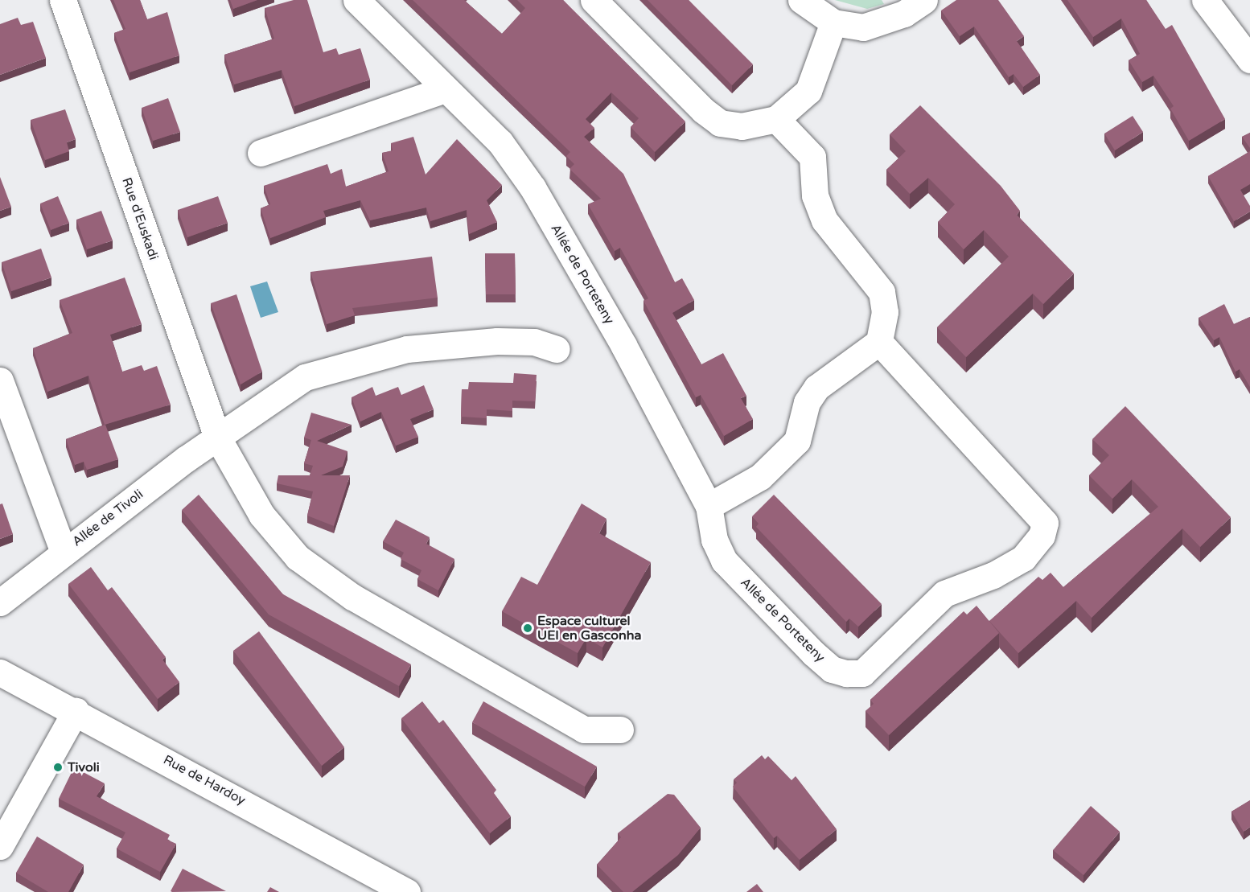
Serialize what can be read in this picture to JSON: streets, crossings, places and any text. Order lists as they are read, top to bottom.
{
  "streets": {
    "street": [
      "Rue d'Euskadi",
      "Allée de Porteteny",
      "Allée de Tivoli",
      "Rue de Hardoy"
    ]
  },
  "crossings": [
    ["Rue d'Euskadi", "Allée de Tivoli"]
  ],
  "places": ["Espace culturel UEI en Gasconha", "Tivoli"]
}
